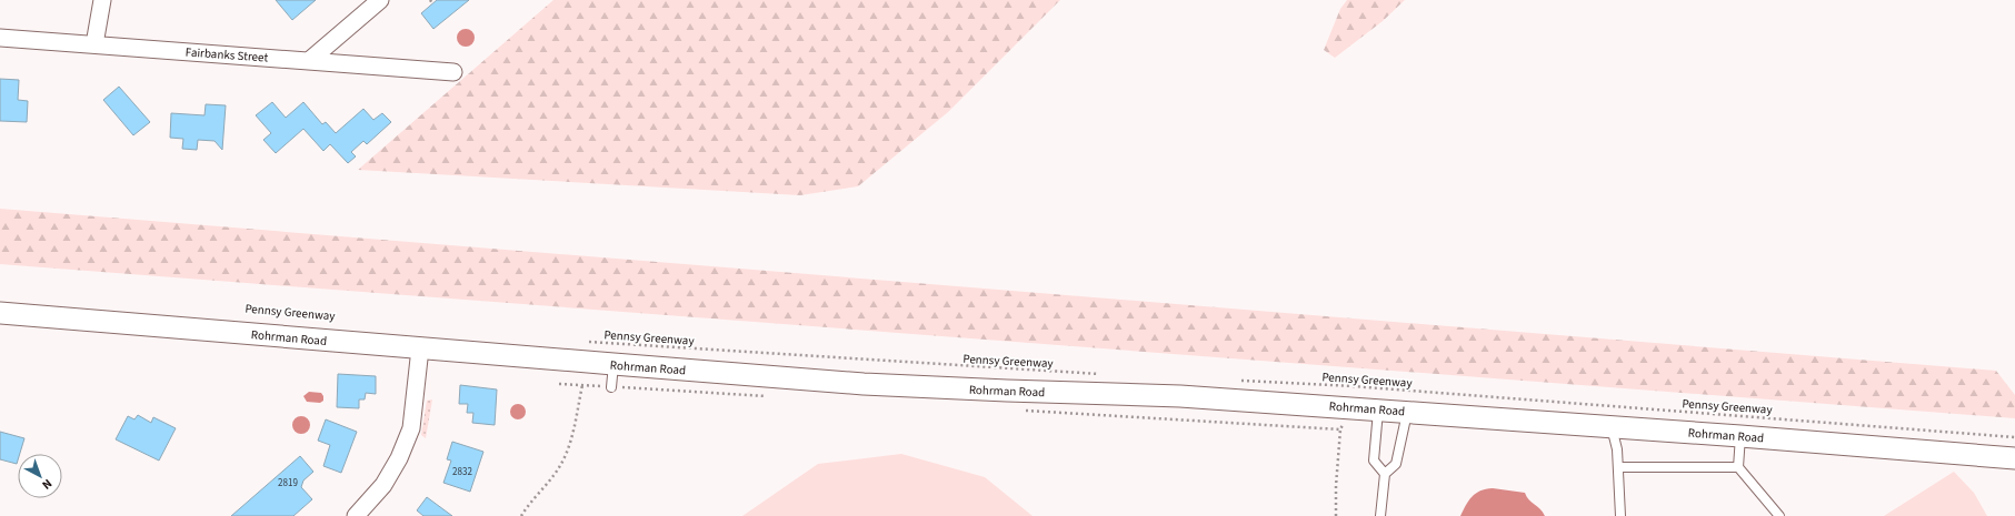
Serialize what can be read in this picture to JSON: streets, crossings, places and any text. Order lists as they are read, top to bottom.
{
  "streets": {
    "street": ["Fairbanks Street", "Rohrman Road"],
    "path": ["Pennsy Greenway"]
  },
  "house_numbers": ["2832", "2819"],
  "north": "bottom right"
}
